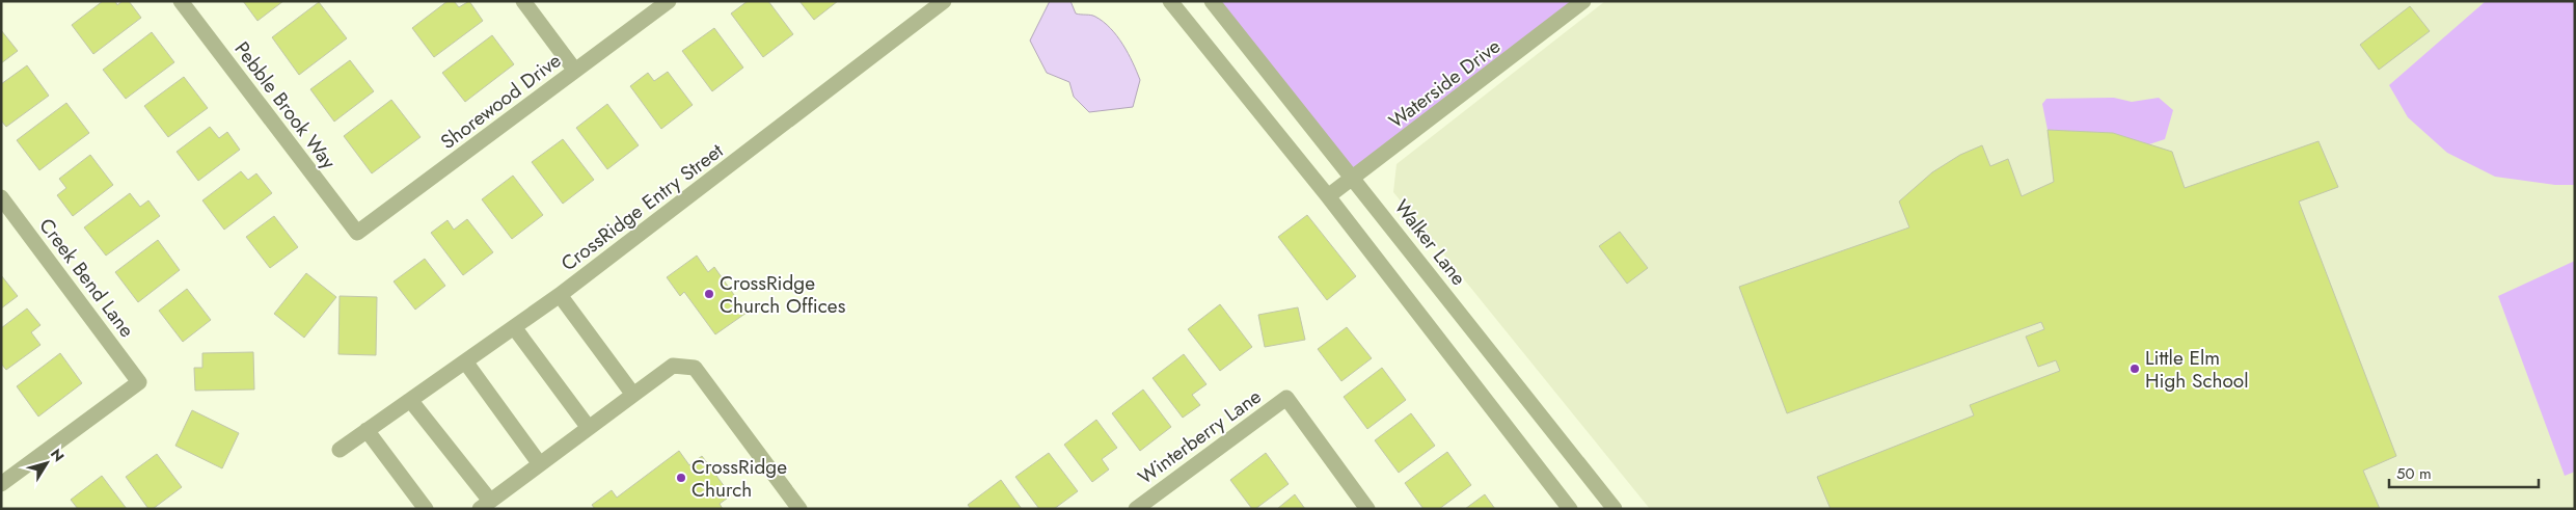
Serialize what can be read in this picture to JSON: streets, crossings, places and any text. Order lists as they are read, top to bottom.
{
  "streets": {
    "street": [
      "Waterside Drive",
      "Shorewood Drive",
      "Pebble Brook Way",
      "CrossRidge Entry Street",
      "Walker Lane",
      "Creek Bend Lane",
      "Winterberry Lane"
    ]
  },
  "crossings": [
    ["Waterside Drive", "Walker Lane"],
    ["Shorewood Drive", "Pebble Brook Way"]
  ],
  "places": ["CrossRidge Church Offices", "Little Elm High School", "CrossRidge Church"],
  "scale_bar": "50 m",
  "north": "top right"
}
